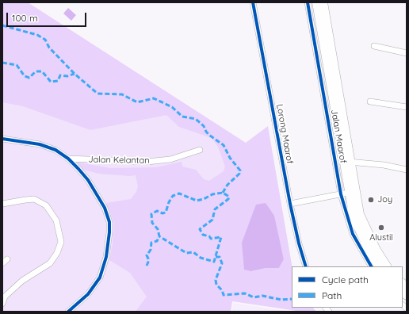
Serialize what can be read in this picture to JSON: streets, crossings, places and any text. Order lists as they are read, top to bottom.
{
  "streets": {
    "main road": ["Jalan Maarof"],
    "street": ["Lorong Maarof", "Jalan Kelantan"]
  },
  "places": ["Joy", "Alustil"],
  "legend": ["Cycle path", "Path"],
  "scale_bar": "100 m"
}
